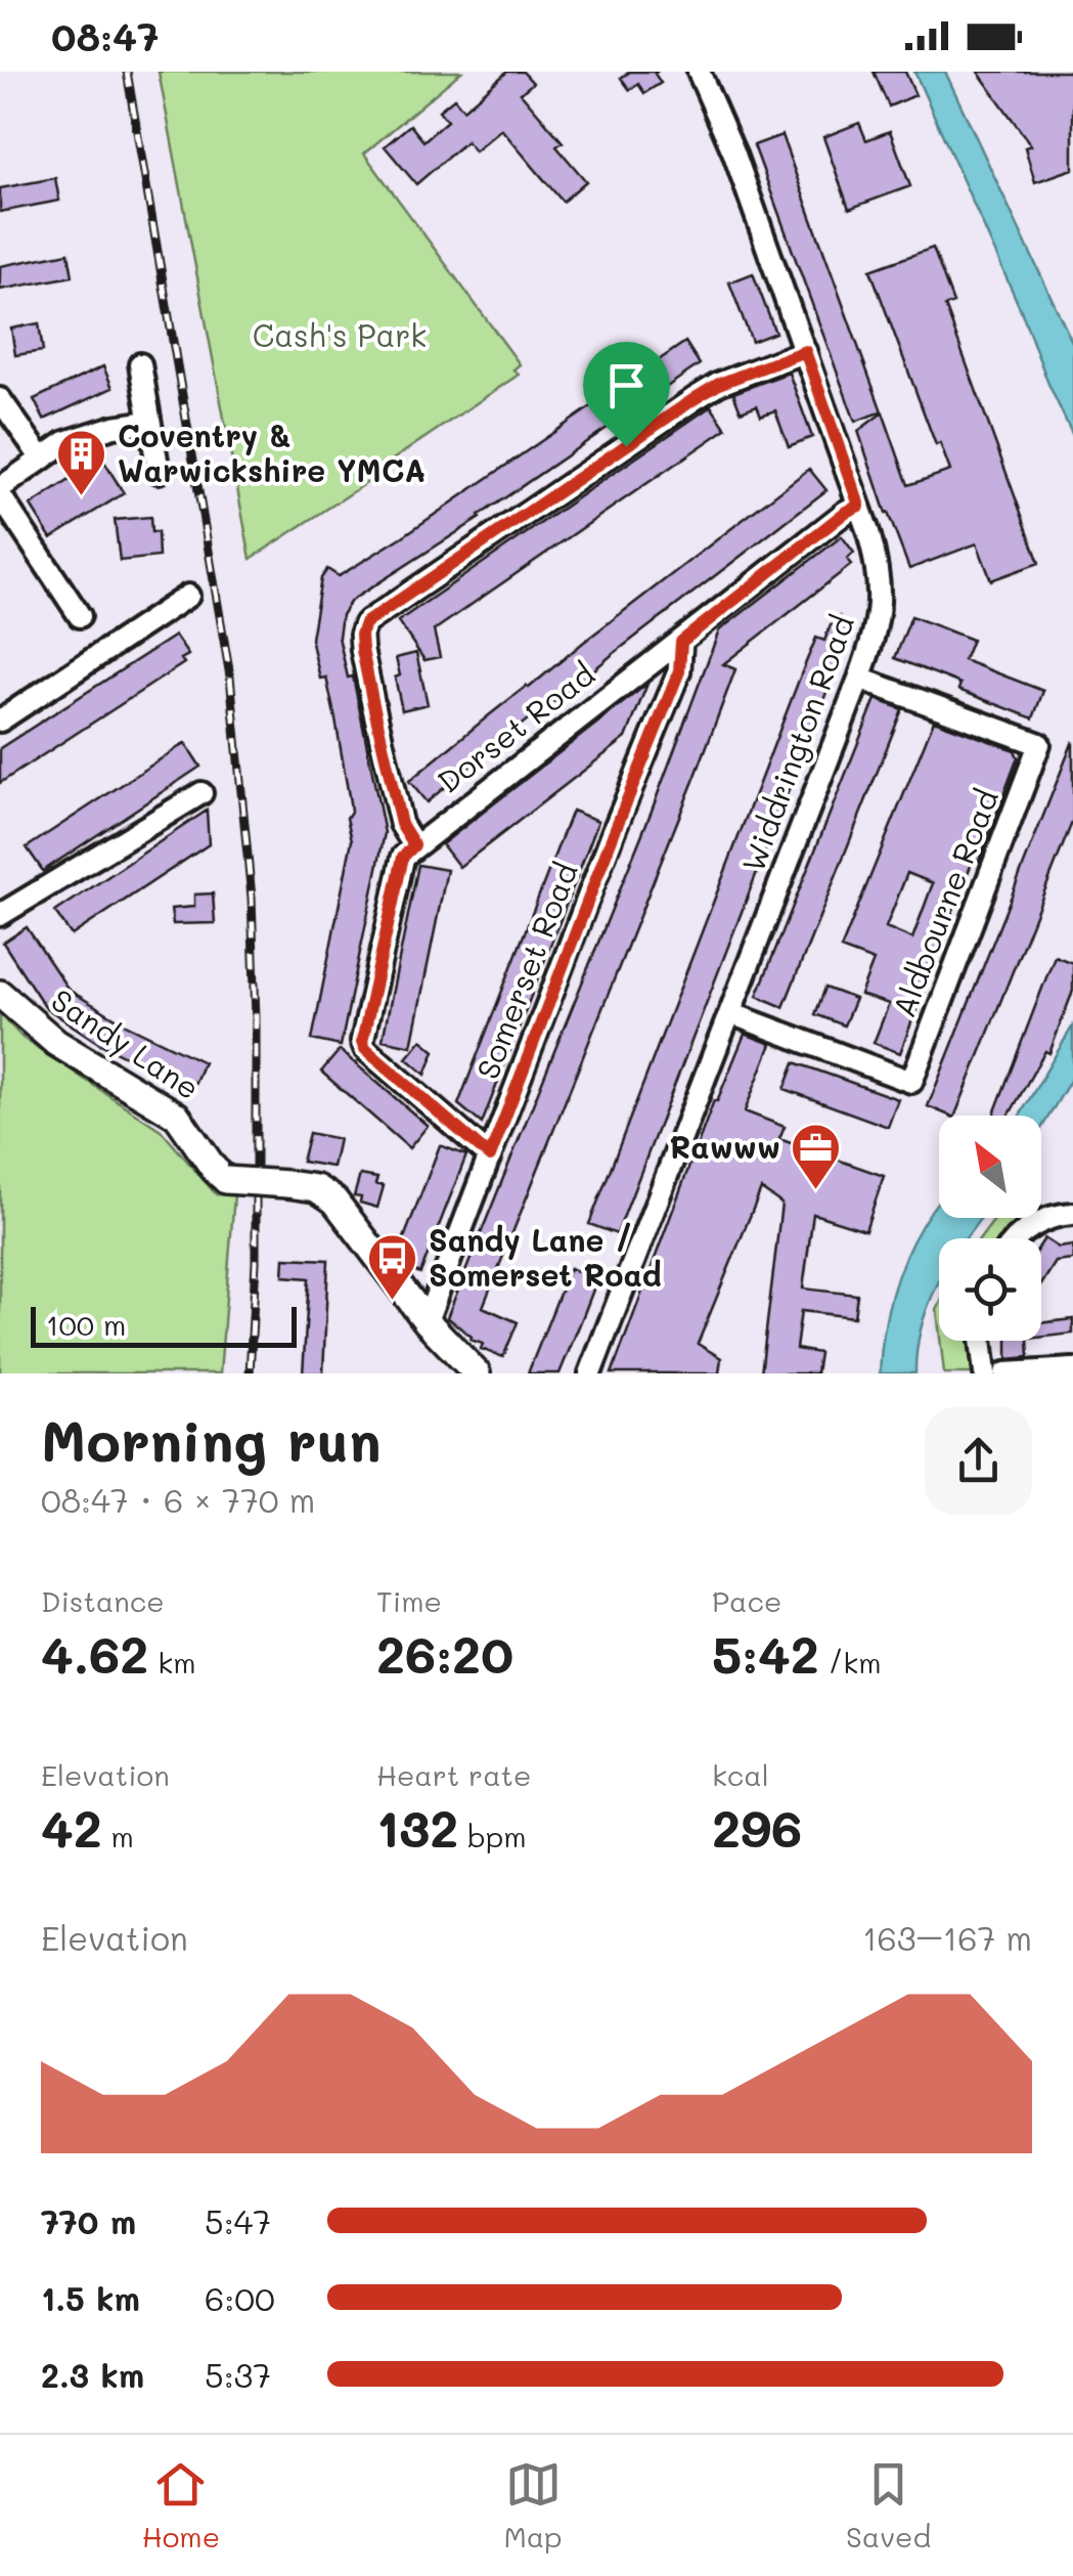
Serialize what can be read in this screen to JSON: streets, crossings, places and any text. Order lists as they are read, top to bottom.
{
  "streets": {
    "street": [
      "Dorset Road",
      "Widdrington Road",
      "Aldbourne Road",
      "Somerset Road",
      "Sandy Lane"
    ]
  },
  "crossings": [
    ["Dorset Road", "Widdrington Road"],
    ["Dorset Road", "Somerset Road"],
    ["Widdrington Road", "Aldbourne Road"],
    ["Somerset Road", "Sandy Lane"]
  ],
  "parks": ["Cash's Park"],
  "places": {
    "building": ["Coventry & Warwickshire YMCA"],
    "office": ["Rawww"],
    "bus stop": ["Sandy Lane / Somerset Road"]
  },
  "scale_bar": "100 m",
  "north": "top left",
  "page": {
    "status": "08:47",
    "scale": "100 m",
    "heading": ["Morning run", "08:47 · 6 × 770 m"],
    "stats": [
      ["Distance", "4.62 km"],
      ["Time", "26:20"],
      ["Pace", "5:42 /km"],
      ["Elevation", "42 m"],
      ["Heart rate", "132 bpm"],
      ["kcal", "296"]
    ],
    "chart": ["Elevation", "163–167 m"],
    "list": [
      {
        "name": "770 m",
        "note": "5:47"
      },
      {
        "name": "1.5 km",
        "note": "6:00"
      },
      {
        "name": "2.3 km",
        "note": "5:37"
      }
    ],
    "tabs": ["Home", "Map", "Saved"]
  }
}
